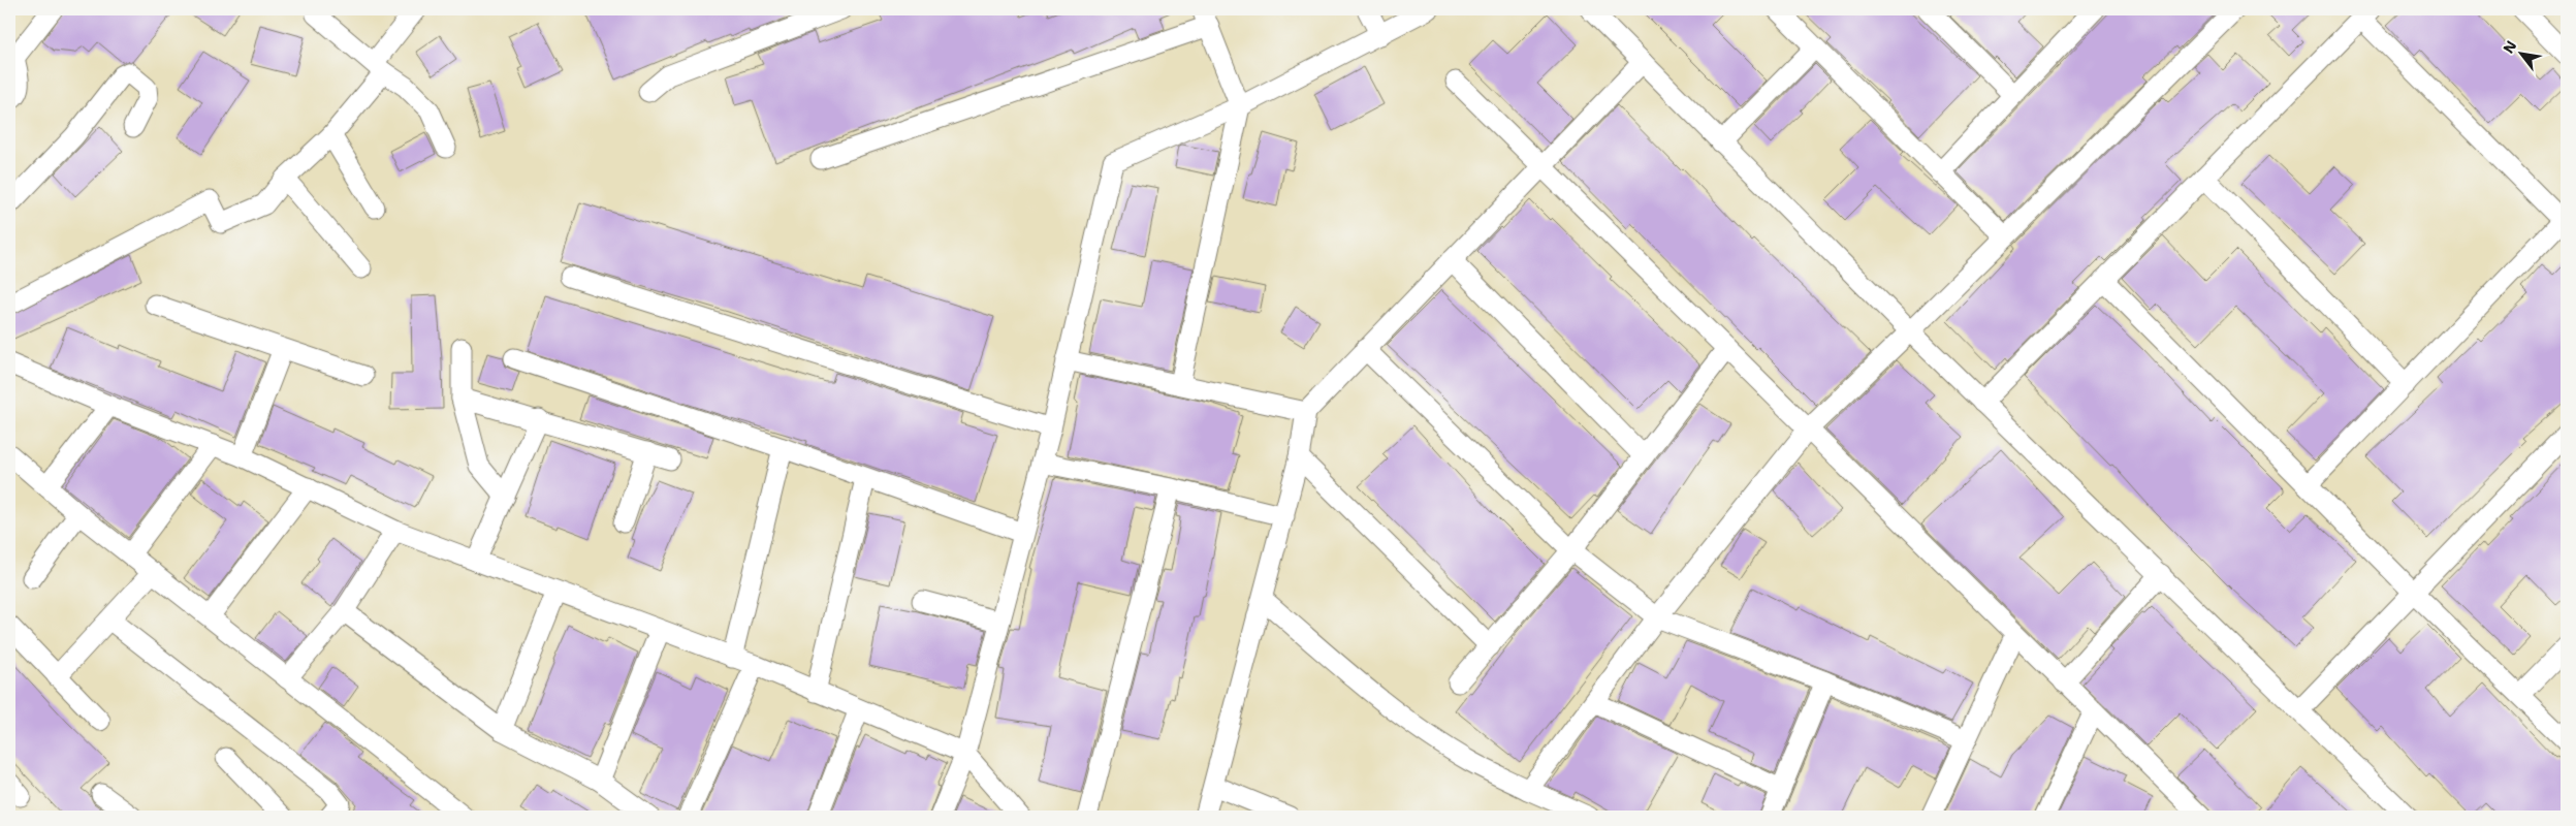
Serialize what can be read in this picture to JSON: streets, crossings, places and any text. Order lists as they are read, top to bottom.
{
  "north": "top left"
}
